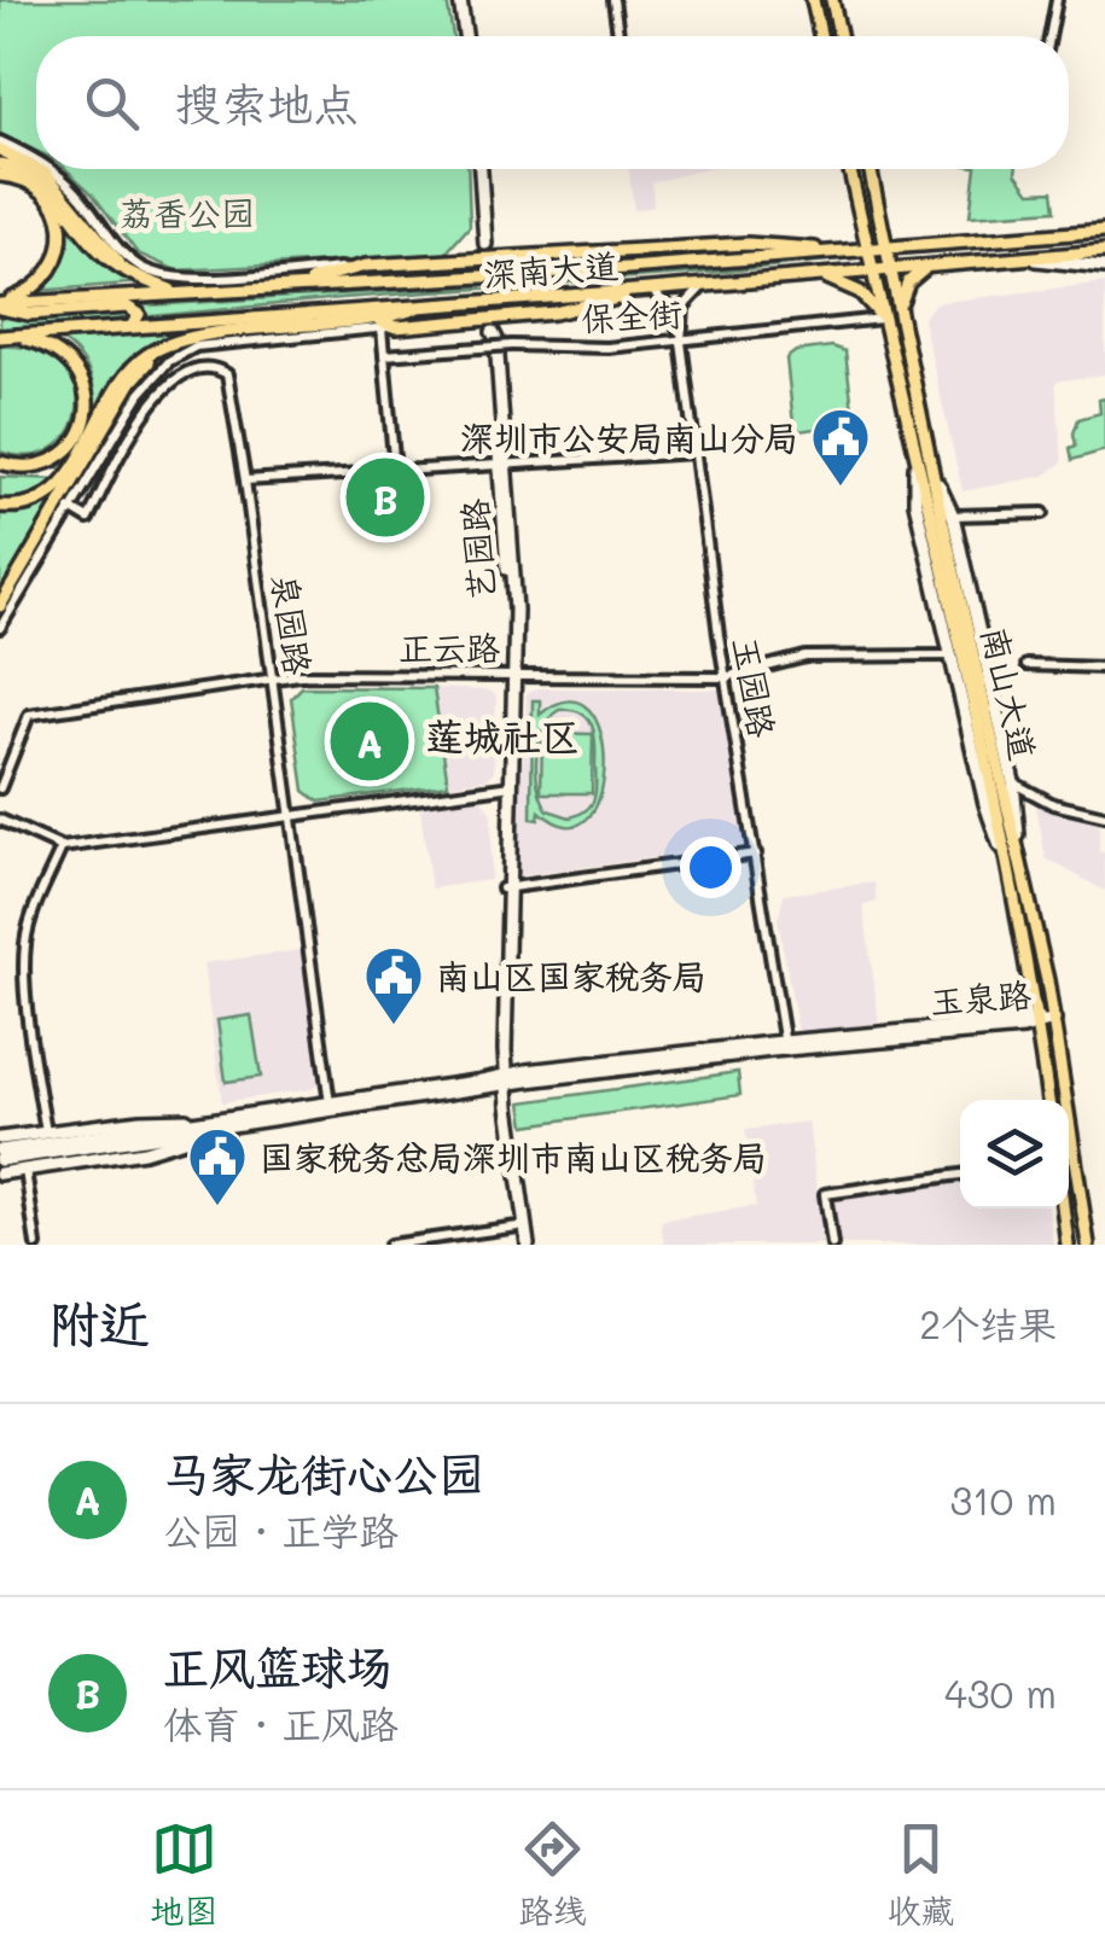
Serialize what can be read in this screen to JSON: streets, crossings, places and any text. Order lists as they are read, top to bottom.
{
  "streets": {
    "main road": ["深南大道", "南山大道"],
    "street": [
      "保全街",
      "艺园路",
      "泉园路",
      "正云路",
      "玉园路",
      "玉泉路"
    ]
  },
  "crossings": [
    ["深南大道", "南山大道"],
    ["保全街", "玉园路"],
    ["保全街", "南山大道"],
    ["艺园路", "正云路"],
    ["艺园路", "玉泉路"],
    ["泉园路", "正云路"],
    ["泉园路", "玉泉路"],
    ["正云路", "玉园路"],
    ["玉园路", "玉泉路"],
    ["南山大道", "玉泉路"]
  ],
  "districts": ["莲城社区"],
  "parks": ["荔香公园"],
  "places": {
    "public building": ["深圳市公安局南山分局", "南山区国家税务局", "国家税务总局深圳市南山区税务局"]
  },
  "page": {
    "search": "搜索地点",
    "pins": ["B", "A"],
    "heading": ["附近", "2个结果"],
    "list": [
      {
        "mark": "A",
        "name": "马家龙街心公园",
        "note": "公园 · 正学路",
        "value": "310 m"
      },
      {
        "mark": "B",
        "name": "正风篮球场",
        "note": "体育 · 正风路",
        "value": "430 m"
      }
    ],
    "nav": ["地图", "路线", "收藏"]
  }
}
